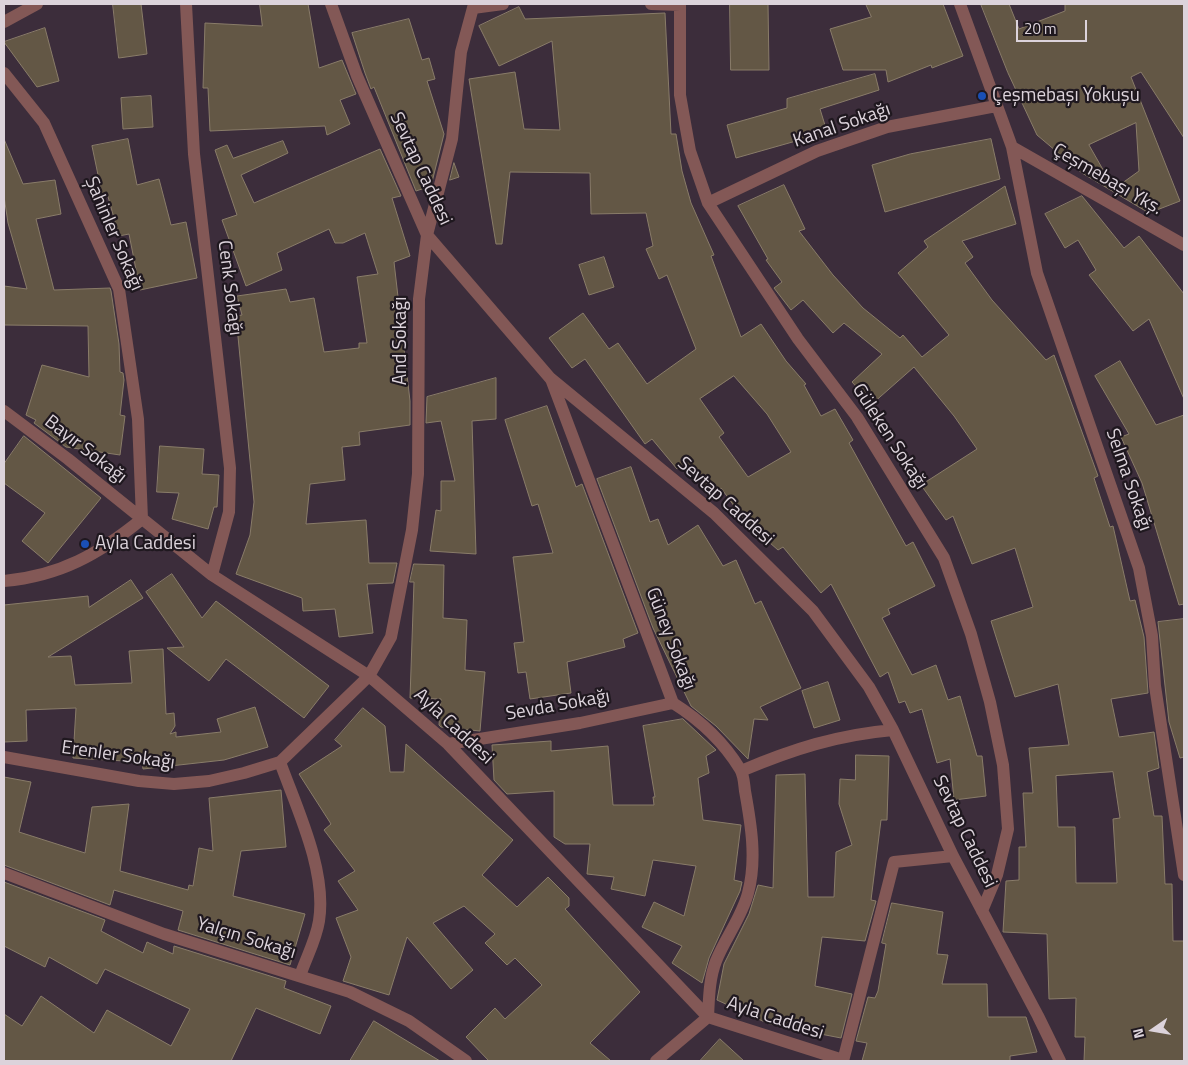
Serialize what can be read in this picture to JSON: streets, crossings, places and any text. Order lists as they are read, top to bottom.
{
  "streets": {
    "street": [
      "Kanal Sokağı",
      "Sevtap Caddesi",
      "Çeşmebaşı Ykş.",
      "Şahinler Sokağı",
      "Cenk Sokağı",
      "And Sokağı",
      "Güleken Sokağı",
      "Bayır Sokağı",
      "Selma Sokağı",
      "Güney Sokağı",
      "Sevda Sokağı",
      "Ayla Caddesi",
      "Erenler Sokağı",
      "Yalçın Sokağı"
    ]
  },
  "crossings": [
    ["Kanal Sokağı", "Güleken Sokağı"],
    ["Kanal Sokağı", "Selma Sokağı"],
    ["Sevtap Caddesi", "And Sokağı"],
    ["Sevtap Caddesi", "Güleken Sokağı"],
    ["Sevtap Caddesi", "Güney Sokağı"],
    ["Sevtap Caddesi", "Ayla Caddesi"],
    ["Çeşmebaşı Ykş.", "Selma Sokağı"],
    ["Şahinler Sokağı", "Bayır Sokağı"],
    ["Şahinler Sokağı", "Ayla Caddesi"],
    ["Cenk Sokağı", "Ayla Caddesi"],
    ["And Sokağı", "Ayla Caddesi"],
    ["And Sokağı", "Erenler Sokağı"],
    ["Bayır Sokağı", "Ayla Caddesi"],
    ["Güney Sokağı", "Sevda Sokağı"],
    ["Sevda Sokağı", "Ayla Caddesi"],
    ["Ayla Caddesi", "Erenler Sokağı"]
  ],
  "places": ["Çeşmebaşı Yokuşu", "Ayla Caddesi"],
  "scale_bar": "20 m",
  "north": "left"
}
